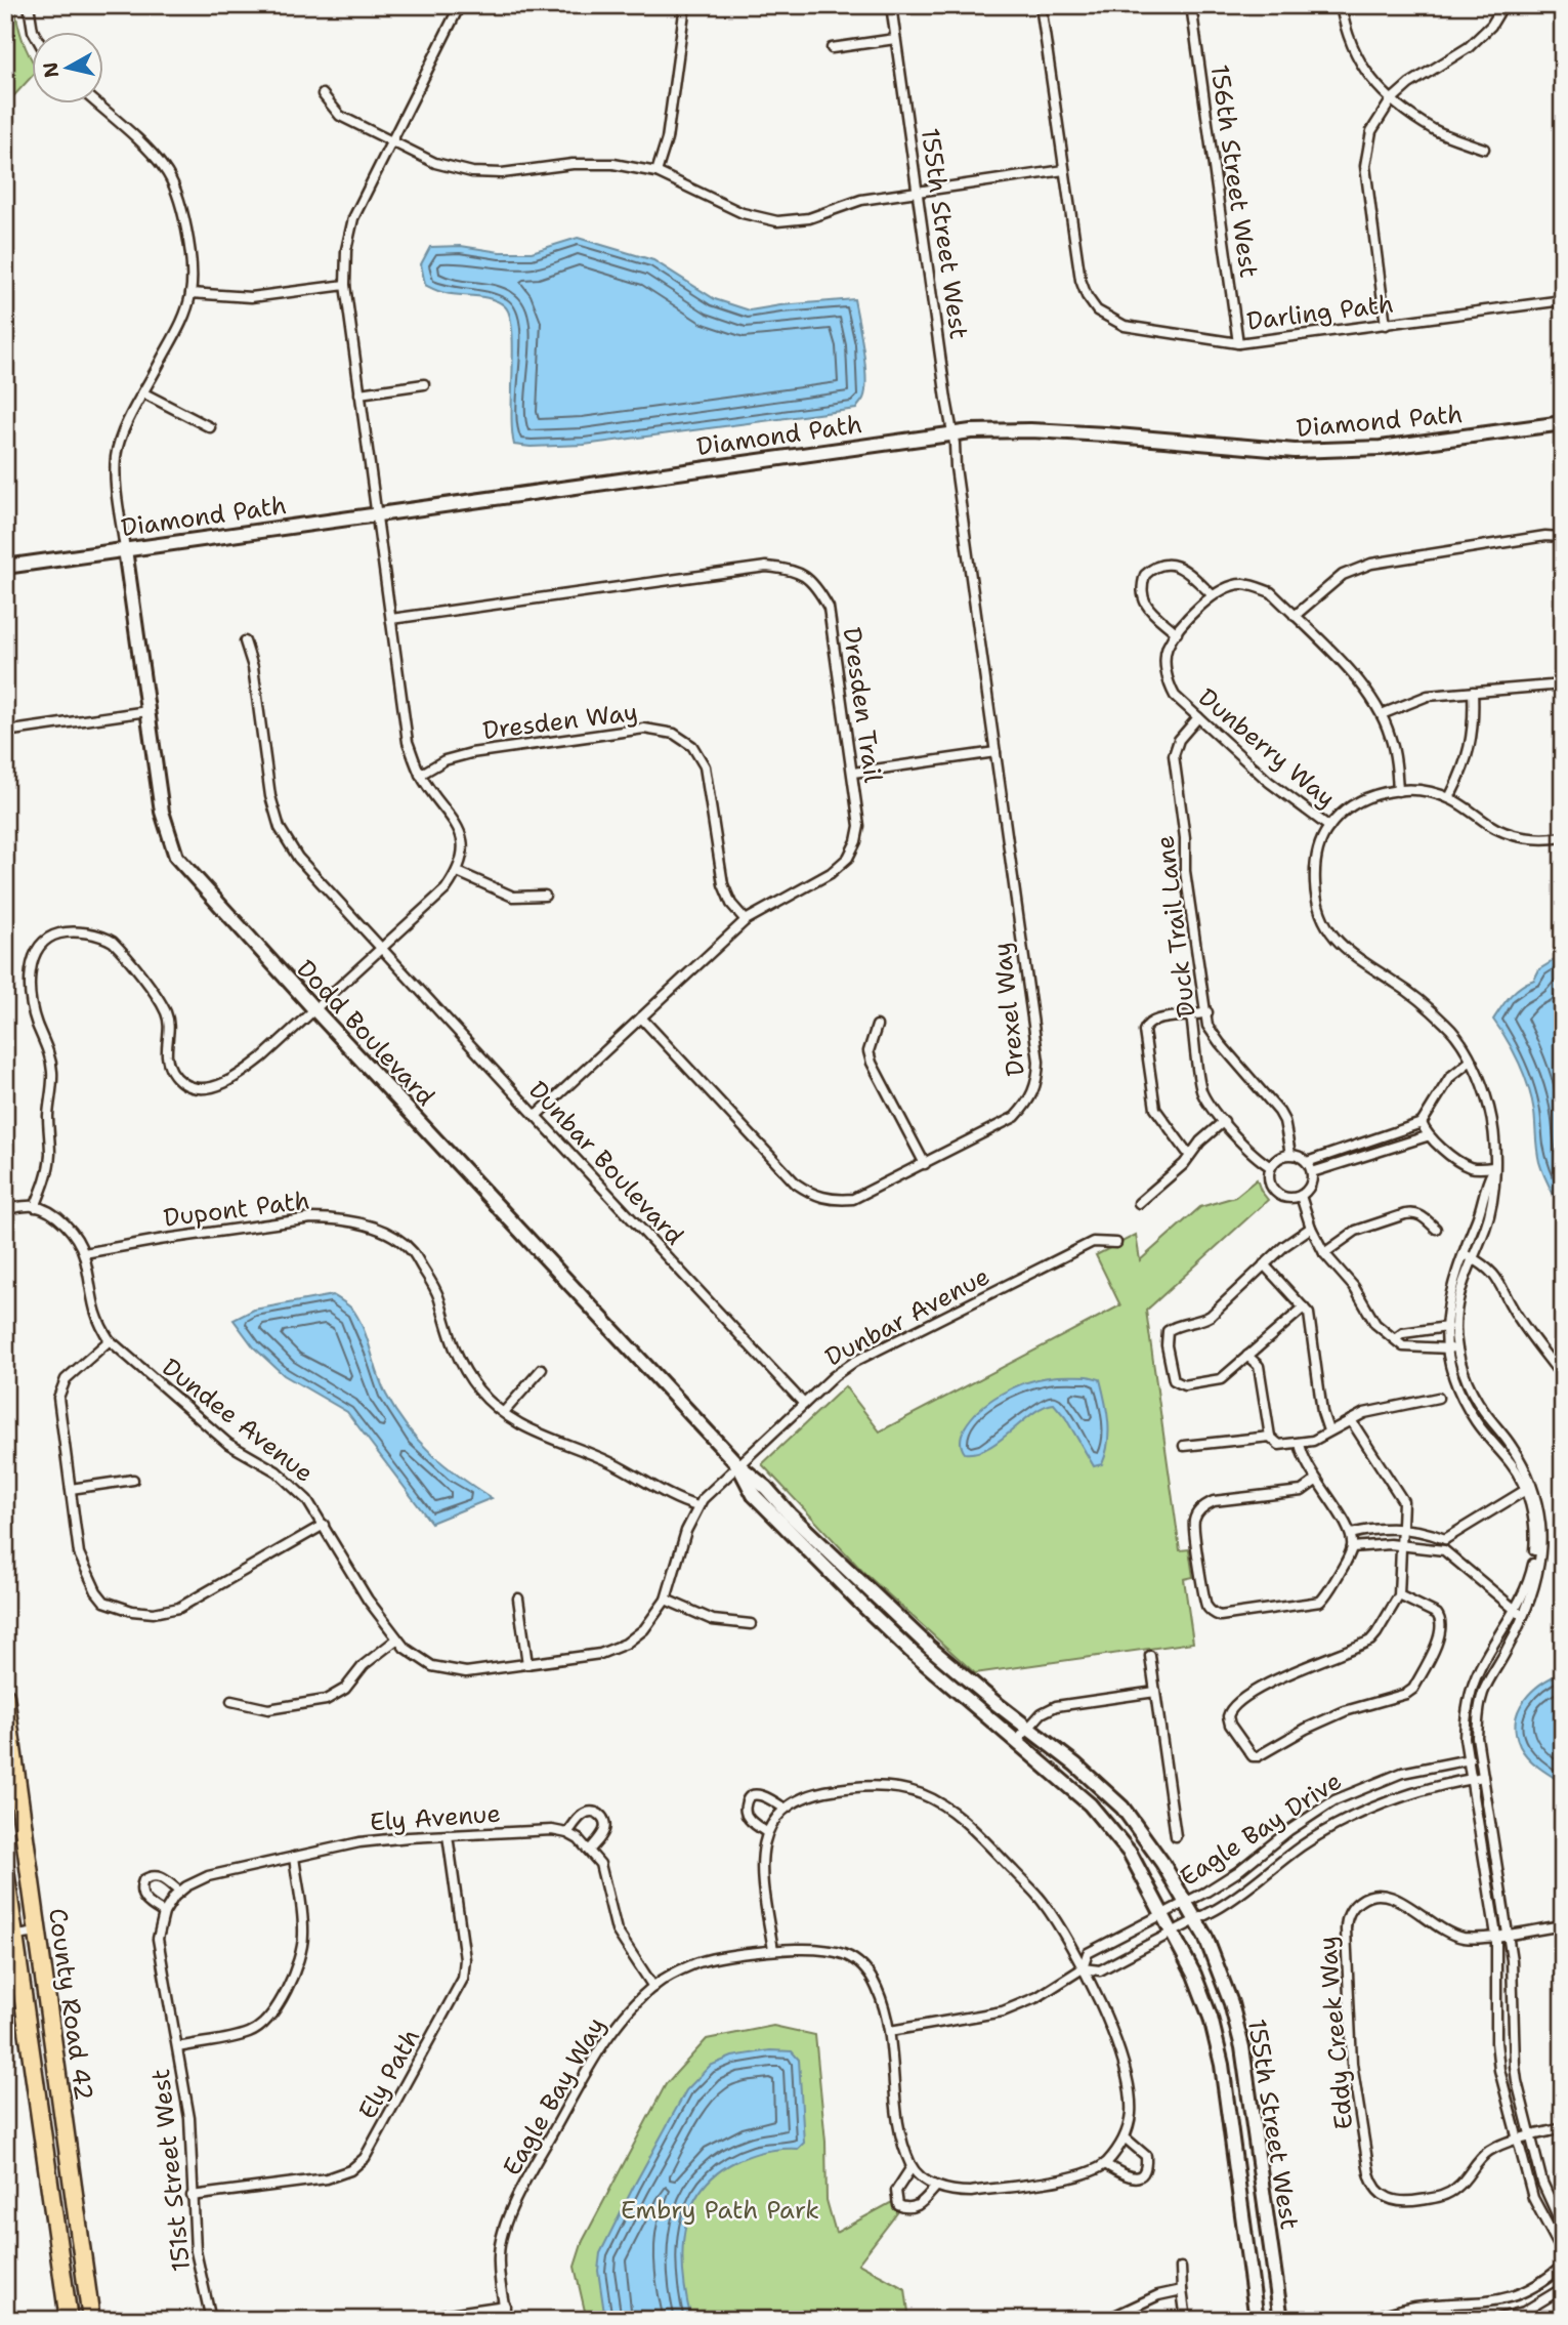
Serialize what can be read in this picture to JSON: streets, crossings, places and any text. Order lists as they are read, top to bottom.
{
  "streets": {
    "highway": ["County Road 42"],
    "street": [
      "156th Street West",
      "155th Street West",
      "Darling Path",
      "Diamond Path",
      "Dresden Trail",
      "Dresden Way",
      "Dunberry Way",
      "Duck Trail Lane",
      "Drexel Way",
      "Dodd Boulevard",
      "Dunbar Boulevard",
      "Dupont Path",
      "Dunbar Avenue",
      "Dundee Avenue",
      "Ely Avenue",
      "Eagle Bay Drive",
      "Eddy Creek Way",
      "Ely Path",
      "Eagle Bay Way",
      "151st Street West"
    ]
  },
  "crossings": [
    ["156th Street West", "Darling Path"],
    ["155th Street West", "Diamond Path"],
    ["155th Street West", "Drexel Way"],
    ["155th Street West", "Dodd Boulevard"],
    ["155th Street West", "Dunbar Avenue"],
    ["155th Street West", "Dundee Avenue"],
    ["155th Street West", "Eagle Bay Drive"],
    ["Diamond Path", "Dodd Boulevard"],
    ["Dresden Trail", "Dresden Way"],
    ["Dresden Trail", "Drexel Way"],
    ["Dresden Trail", "Dunbar Boulevard"],
    ["Dunberry Way", "Duck Trail Lane"],
    ["Dodd Boulevard", "Dunbar Avenue"],
    ["Dodd Boulevard", "Dundee Avenue"],
    ["Dunbar Boulevard", "Dunbar Avenue"],
    ["Dupont Path", "Dundee Avenue"],
    ["Dunbar Avenue", "Dundee Avenue"],
    ["Ely Avenue", "Ely Path"],
    ["Ely Avenue", "151st Street West"],
    ["Eagle Bay Drive", "Eagle Bay Way"],
    ["Ely Path", "151st Street West"]
  ],
  "parks": ["Embry Path Park"],
  "north": "left"
}
